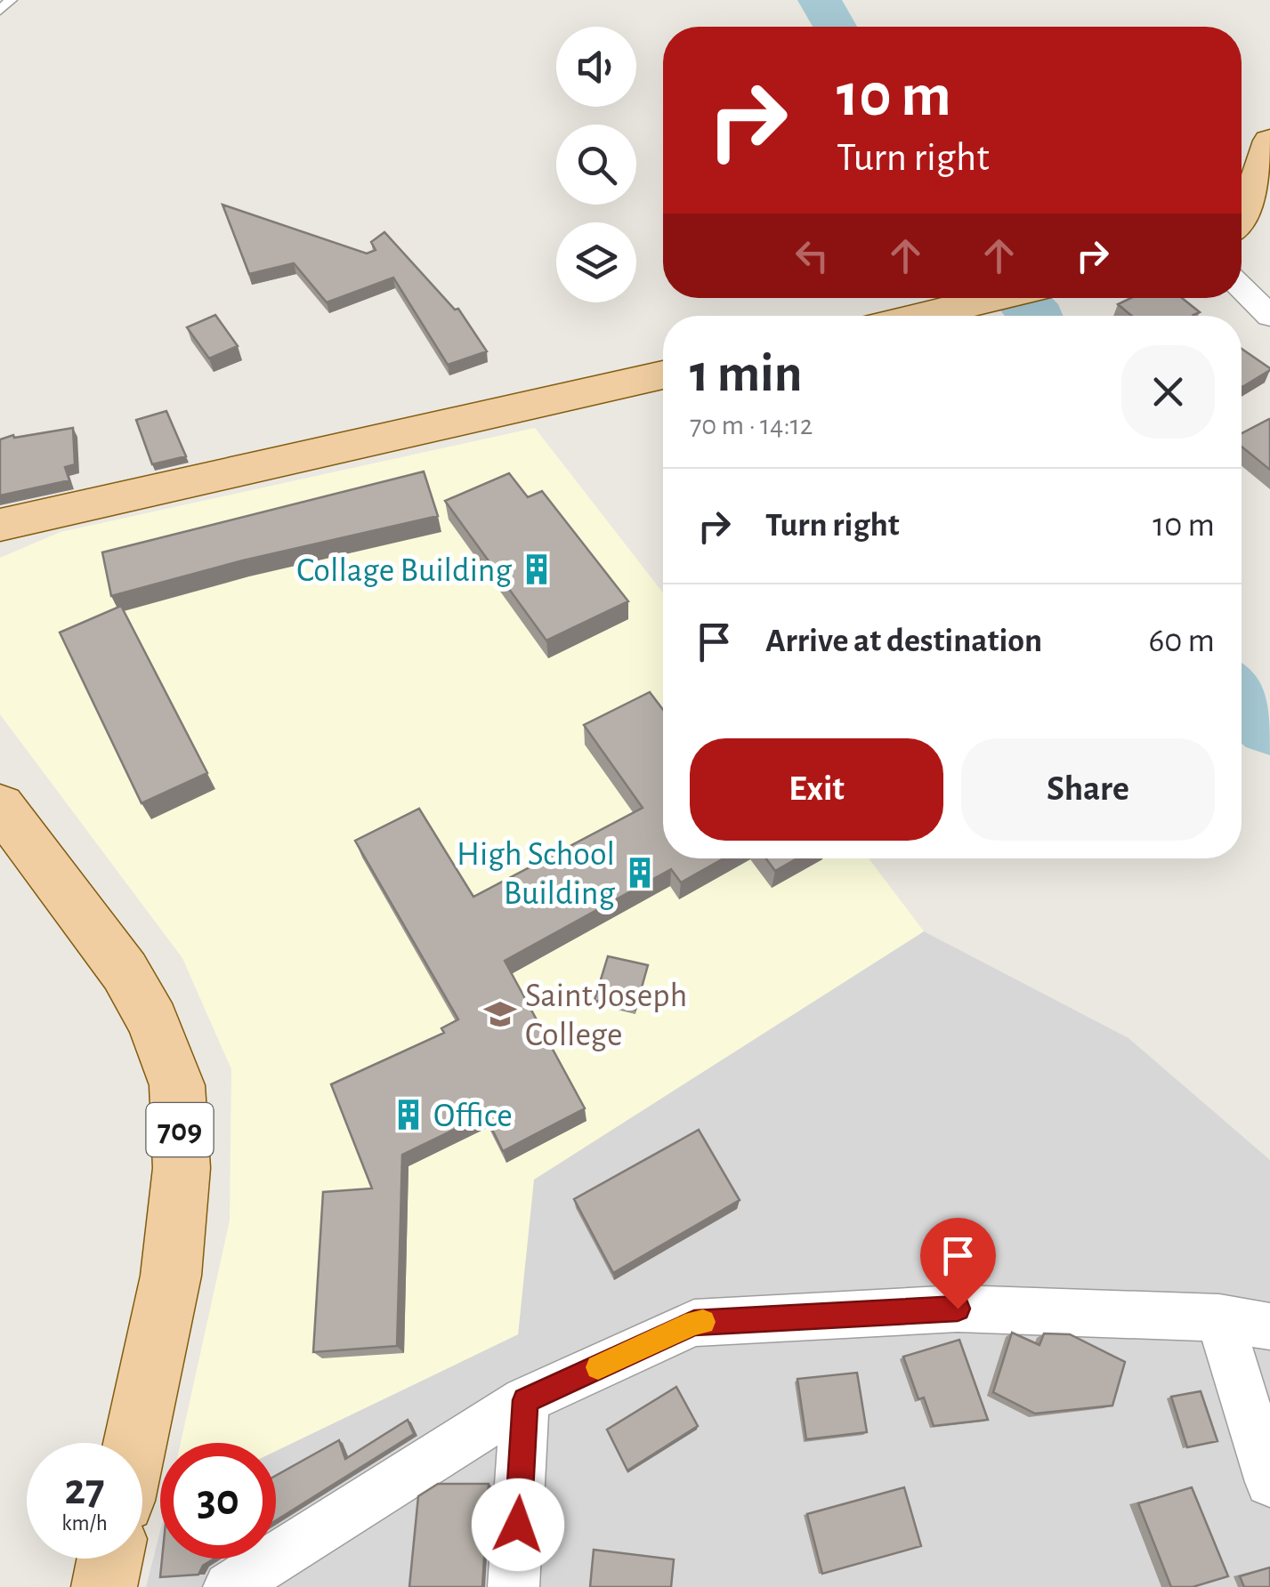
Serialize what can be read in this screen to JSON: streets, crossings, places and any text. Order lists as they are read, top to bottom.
{
  "streets": {
    "main road": ["709"]
  },
  "places": {
    "building": ["Collage Building", "High School Building", "Office"],
    "school or university": ["Saint Joseph College"]
  },
  "page": {
    "turn": ["10 m", "Turn right"],
    "heading": ["1 min", "70 m · 14:12"],
    "list": [
      {
        "name": "Turn right",
        "value": "10 m"
      },
      {
        "name": "Arrive at destination",
        "value": "60 m"
      }
    ],
    "buttons": ["Exit", "Share"],
    "speed": "27 km/h",
    "limit": "30"
  }
}
